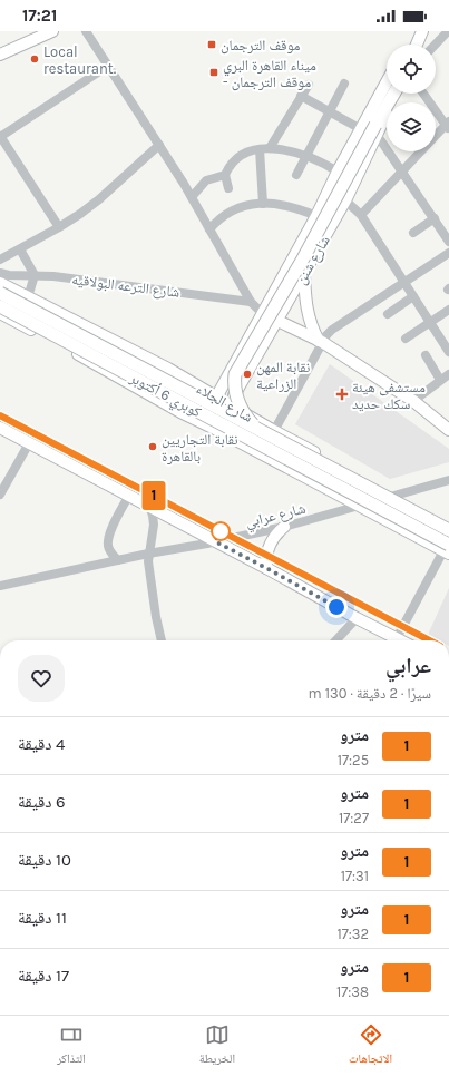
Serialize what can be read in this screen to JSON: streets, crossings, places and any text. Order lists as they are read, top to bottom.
{
  "streets": {
    "highway": ["كوبري 6 أكتوبر"],
    "main road": ["شارع شنن", "شارع الجلاء"],
    "street": ["شارع الترعه البولاقيه", "شارع عرابي"]
  },
  "crossings": [
    ["شارع شنن", "شارع الجلاء"],
    ["كوبري 6 أكتوبر", "شارع الجلاء"],
    ["شارع الجلاء", "شارع عرابي"]
  ],
  "places": {
    "transit": ["موقف الترجمان", "ميناء القاهرة البري - موقف الترجمان"],
    "other": ["Local restaurant.", "نقابة المهن الزراعية", "نقابة التجاريين بالقاهرة"],
    "health": ["مستشفى هيئة سكك حديد"]
  },
  "lines": ["metro line 1"],
  "page": {
    "status": "17:21",
    "on_map": "1",
    "heading": ["عرابي", "سيرًا · 2 دقيقة · 130 m"],
    "list": [
      {
        "mark": "1",
        "name": "مترو",
        "note": "17:25",
        "value": "4 دقيقة"
      },
      {
        "mark": "1",
        "name": "مترو",
        "note": "17:27",
        "value": "6 دقيقة"
      },
      {
        "mark": "1",
        "name": "مترو",
        "note": "17:31",
        "value": "10 دقيقة"
      },
      {
        "mark": "1",
        "name": "مترو",
        "note": "17:32",
        "value": "11 دقيقة"
      },
      {
        "mark": "1",
        "name": "مترو",
        "note": "17:38",
        "value": "17 دقيقة"
      }
    ],
    "tabs": ["الاتجاهات", "الخريطة", "التذاكر"]
  }
}
